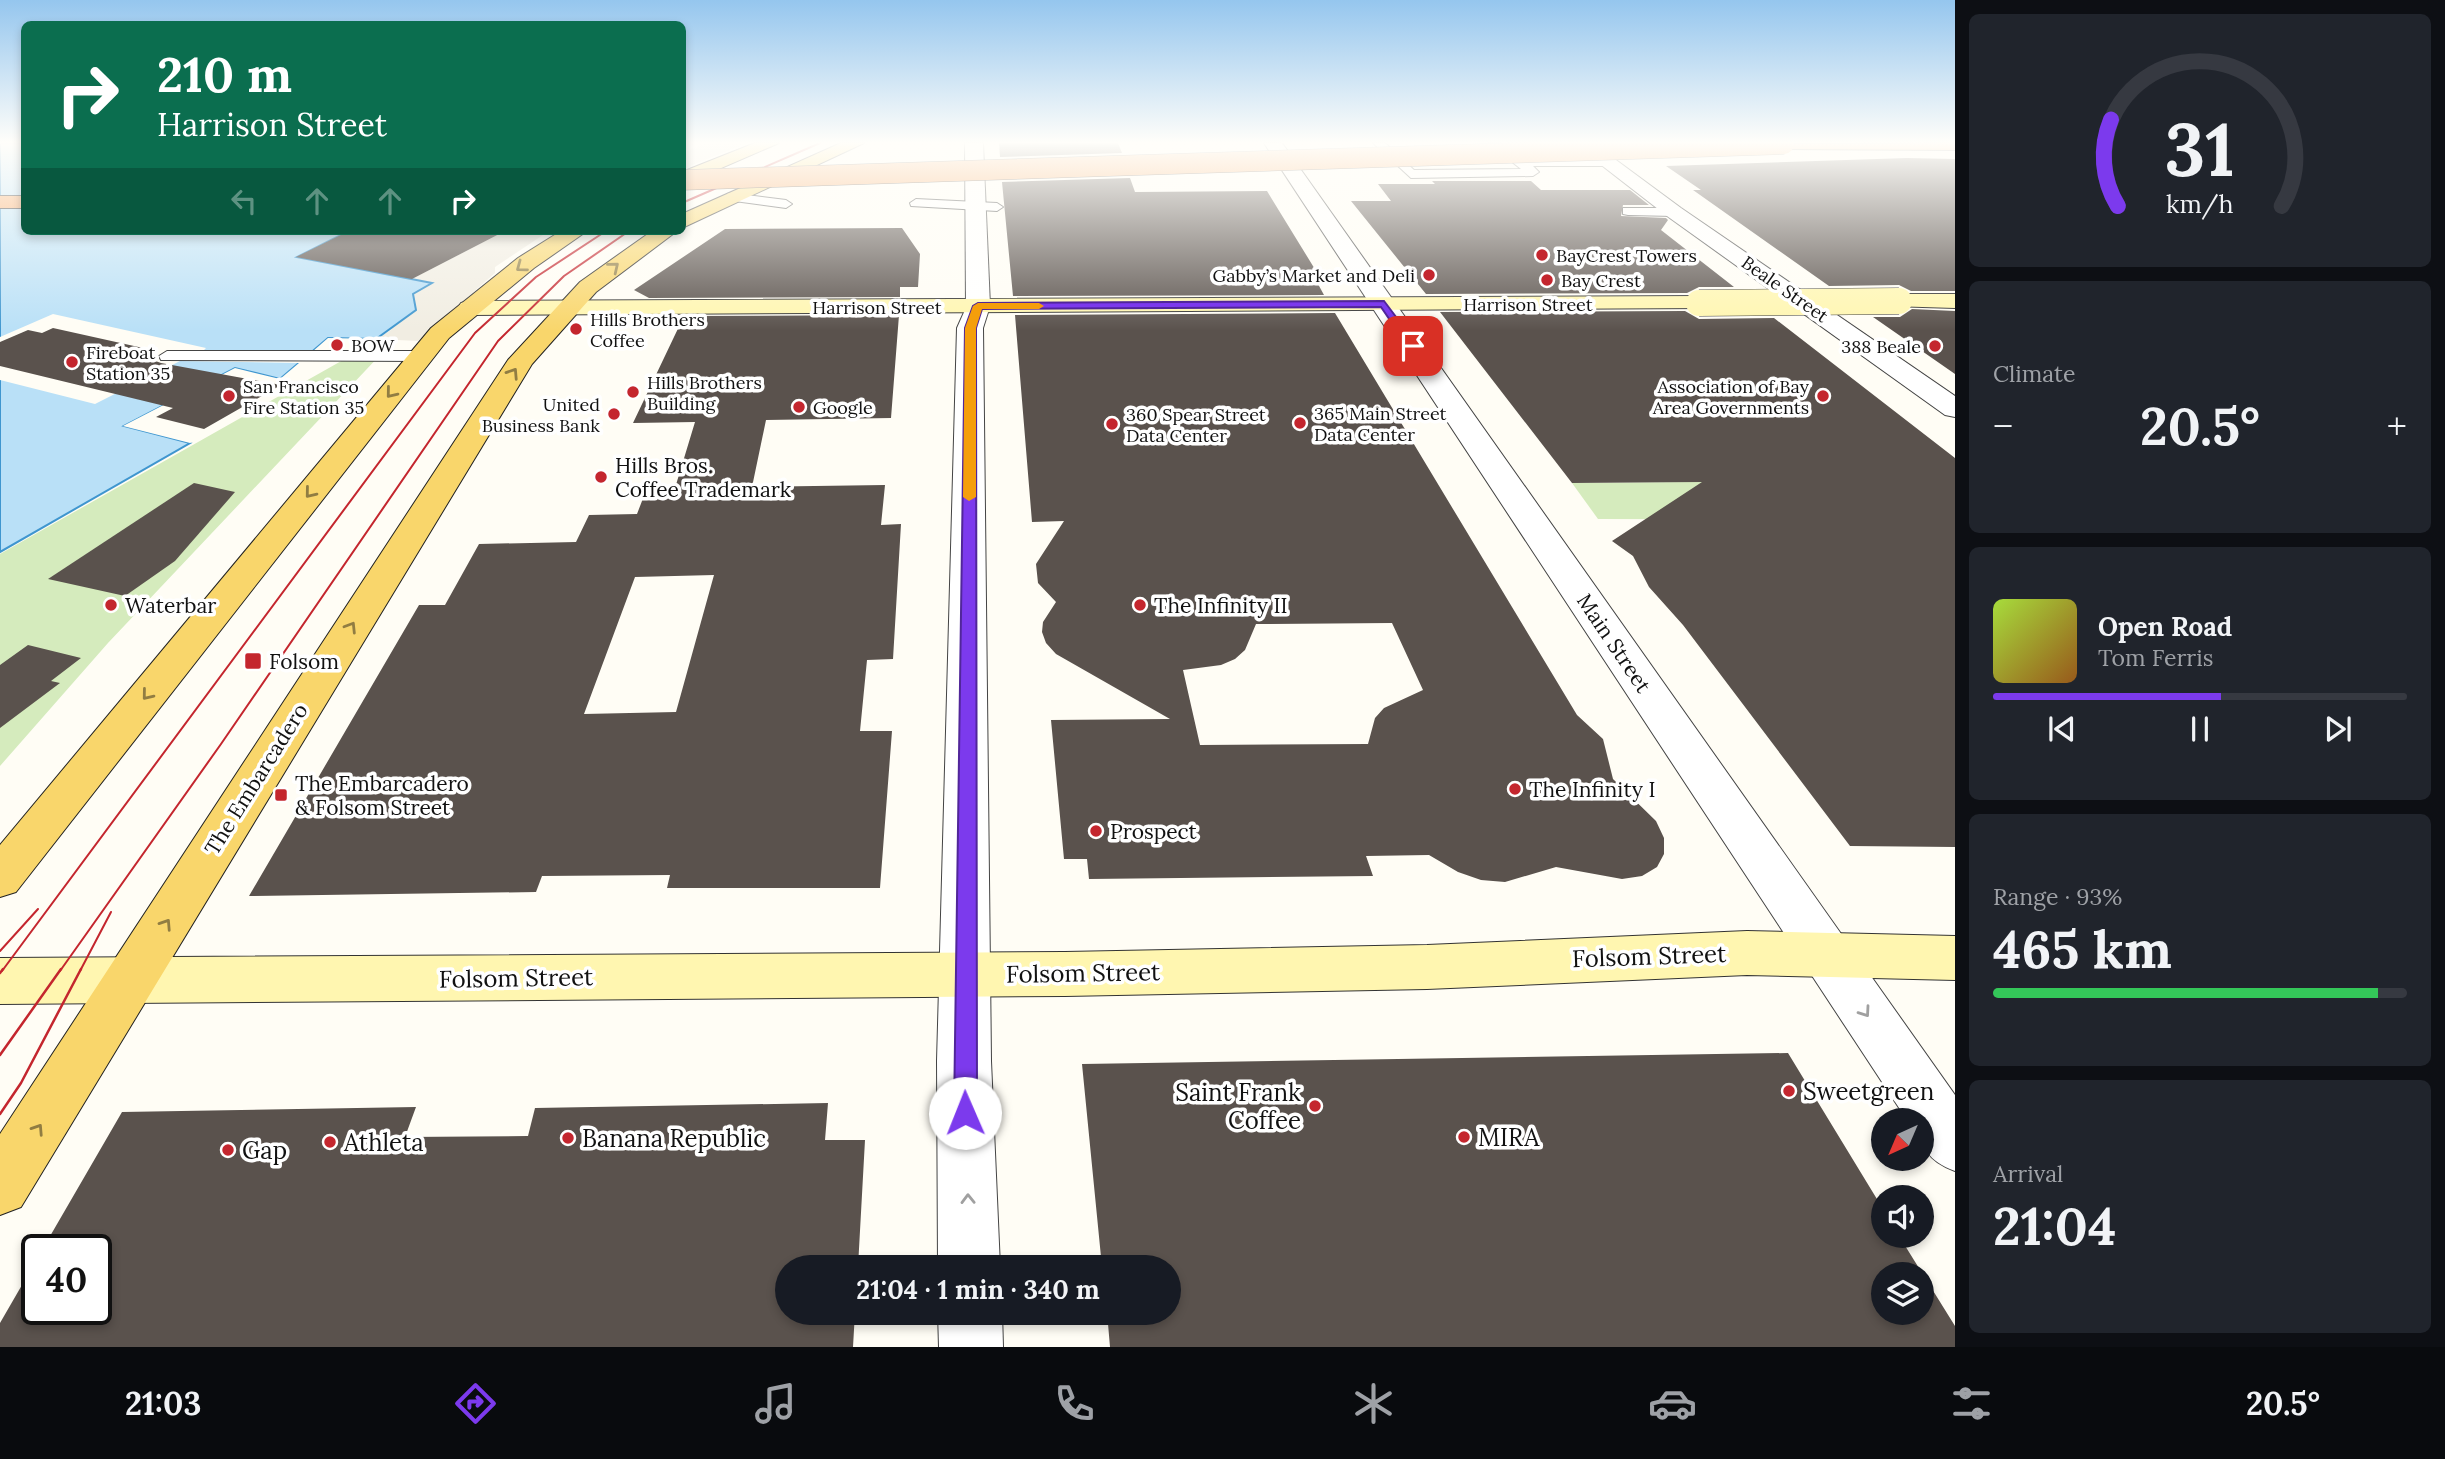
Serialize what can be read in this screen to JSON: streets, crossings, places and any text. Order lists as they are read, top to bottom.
{
  "streets": {
    "main road": ["Harrison Street", "The Embarcadero", "Folsom Street"],
    "street": ["Beale Street", "Main Street"]
  },
  "crossings": [
    ["Harrison Street", "Main Street"],
    ["Harrison Street", "The Embarcadero"],
    ["Main Street", "Folsom Street"],
    ["The Embarcadero", "Folsom Street"]
  ],
  "places": {
    "other": [
      "BayCrest Towers",
      "Gabby’s Market and Deli",
      "Bay Crest",
      "Hills Brothers Coffee",
      "BOW",
      "388 Beale",
      "Fireboat Station 35",
      "Hills Brothers Building",
      "San Francisco Fire Station 35",
      "Association of Bay Area Governments",
      "Google",
      "United Business Bank",
      "365 Main Street Data Center",
      "360 Spear Street Data Center",
      "Hills Bros. Coffee Trademark",
      "Waterbar",
      "The Infinity II",
      "The Infinity I",
      "Prospect",
      "Sweetgreen",
      "Saint Frank Coffee",
      "MIRA",
      "Banana Republic",
      "Athleta",
      "Gap"
    ],
    "transit": ["Folsom", "The Embarcadero & Folsom Street"]
  },
  "north": "bottom left",
  "page": {
    "turn": ["210 m", "Harrison Street"],
    "tile": [
      "Climate",
      ["Range · 93%", "465 km"],
      ["Arrival", "21:04"]
    ],
    "heat": ["−", "20.5°", "+"],
    "song": ["Open Road", "Tom Ferris"],
    "limit": "40",
    "trip": "21:04 · 1 min · 340 m",
    "tabs": ["21:03", "20.5°"],
    "gauge": ["31", "km/h"]
  }
}
